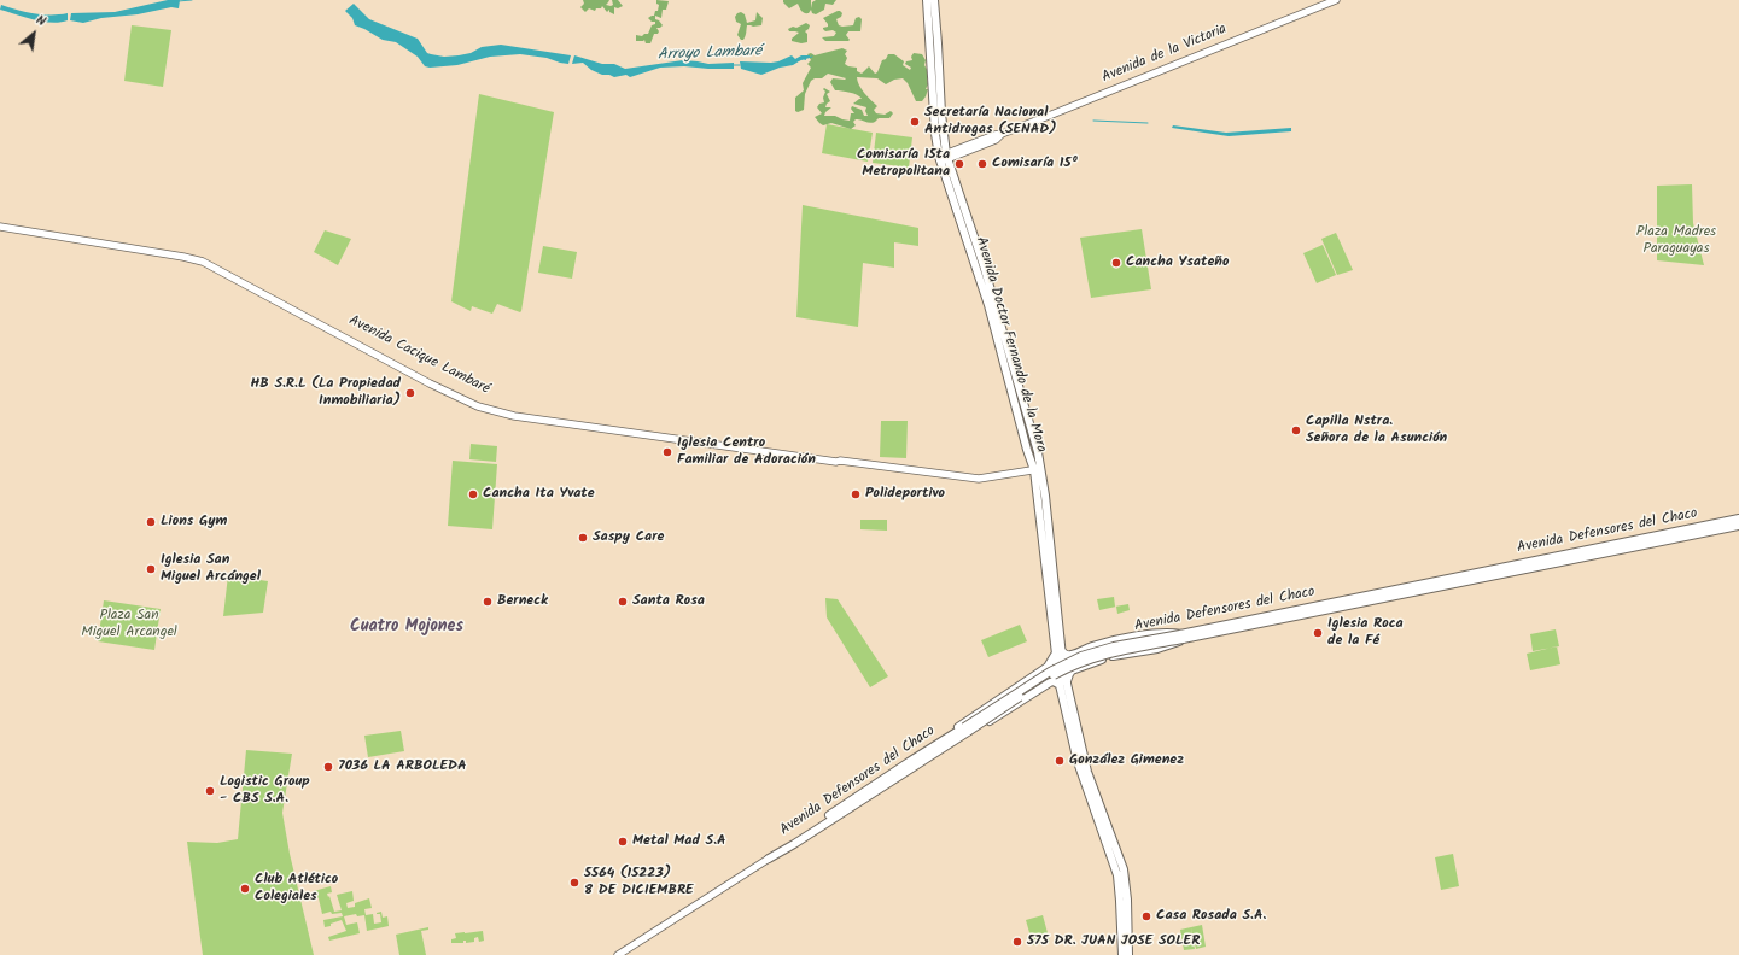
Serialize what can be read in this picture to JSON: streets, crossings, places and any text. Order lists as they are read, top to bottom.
{
  "streets": {
    "highway": ["Avenida Doctor Fernando de la Mora", "Avenida Defensores del Chaco"],
    "main road": ["Avenida de la Victoria", "Avenida Cacique Lambaré"]
  },
  "crossings": [
    ["Avenida de la Victoria", "Avenida Doctor Fernando de la Mora"],
    ["Avenida Doctor Fernando de la Mora", "Avenida Cacique Lambaré"]
  ],
  "districts": ["Cuatro Mojones"],
  "water": ["Arroyo Lambaré"],
  "parks": ["Plaza Madres Paraguayas", "Plaza San Miguel Arcangel"],
  "places": [
    "Secretaría Nacional Antidrogas (SENAD)",
    "Comisaría 15ta Metropolitana",
    "Comisaría 15º",
    "Cancha Ysateño",
    "HB S.R.L (La Propiedad Inmobiliaria)",
    "Capilla Nstra. Señora de la Asunción",
    "Iglesia Centro Familiar de Adoración",
    "Cancha Ita Yvate",
    "Polideportivo",
    "Lions Gym",
    "Saspy Care",
    "Iglesia San Miguel Arcángel",
    "Berneck",
    "Santa Rosa",
    "Iglesia Roca de la Fé",
    "González Gimenez",
    "7036 LA ARBOLEDA",
    "Logistic Group - CBS S.A.",
    "Metal Mad S.A",
    "5564 (15223) 8 DE DICIEMBRE",
    "Club Atlético Colegiales",
    "Casa Rosada S.A.",
    "575 DR. JUAN JOSE SOLER"
  ],
  "north": "top right"
}
